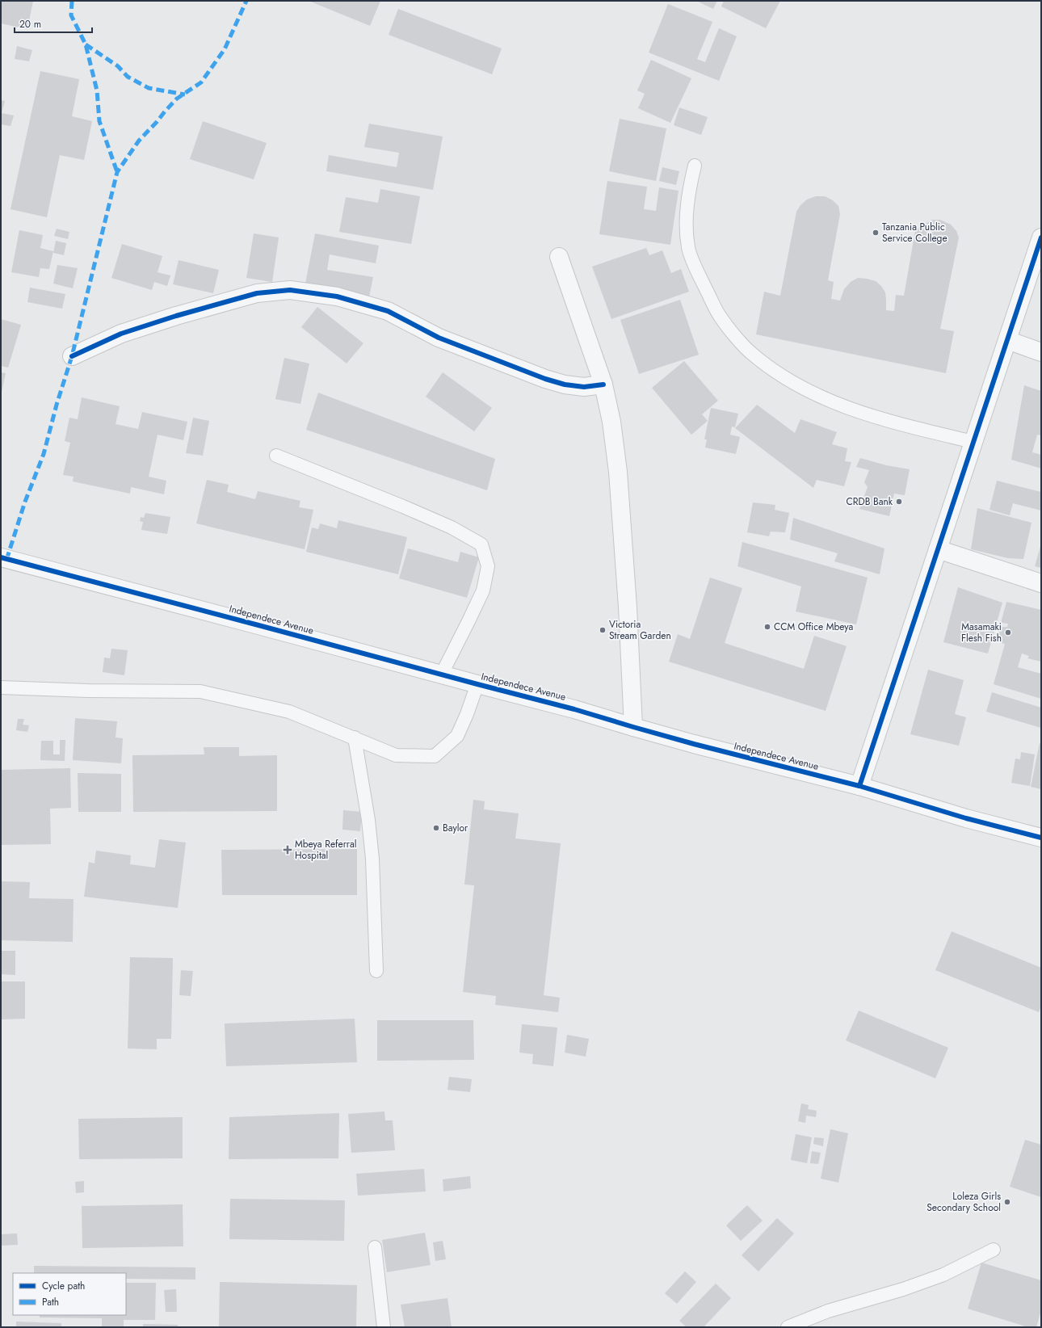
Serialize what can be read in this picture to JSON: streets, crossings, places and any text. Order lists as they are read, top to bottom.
{
  "streets": {
    "street": ["Independece Avenue"]
  },
  "places": {
    "other": [
      "Tanzania Public Service College",
      "CRDB Bank",
      "CCM Office Mbeya",
      "Victoria Stream Garden",
      "Masamaki Flesh Fish",
      "Baylor",
      "Loleza Girls Secondary School"
    ],
    "health": ["Mbeya Referral Hospital"]
  },
  "legend": ["Cycle path", "Path"],
  "scale_bar": "20 m"
}
